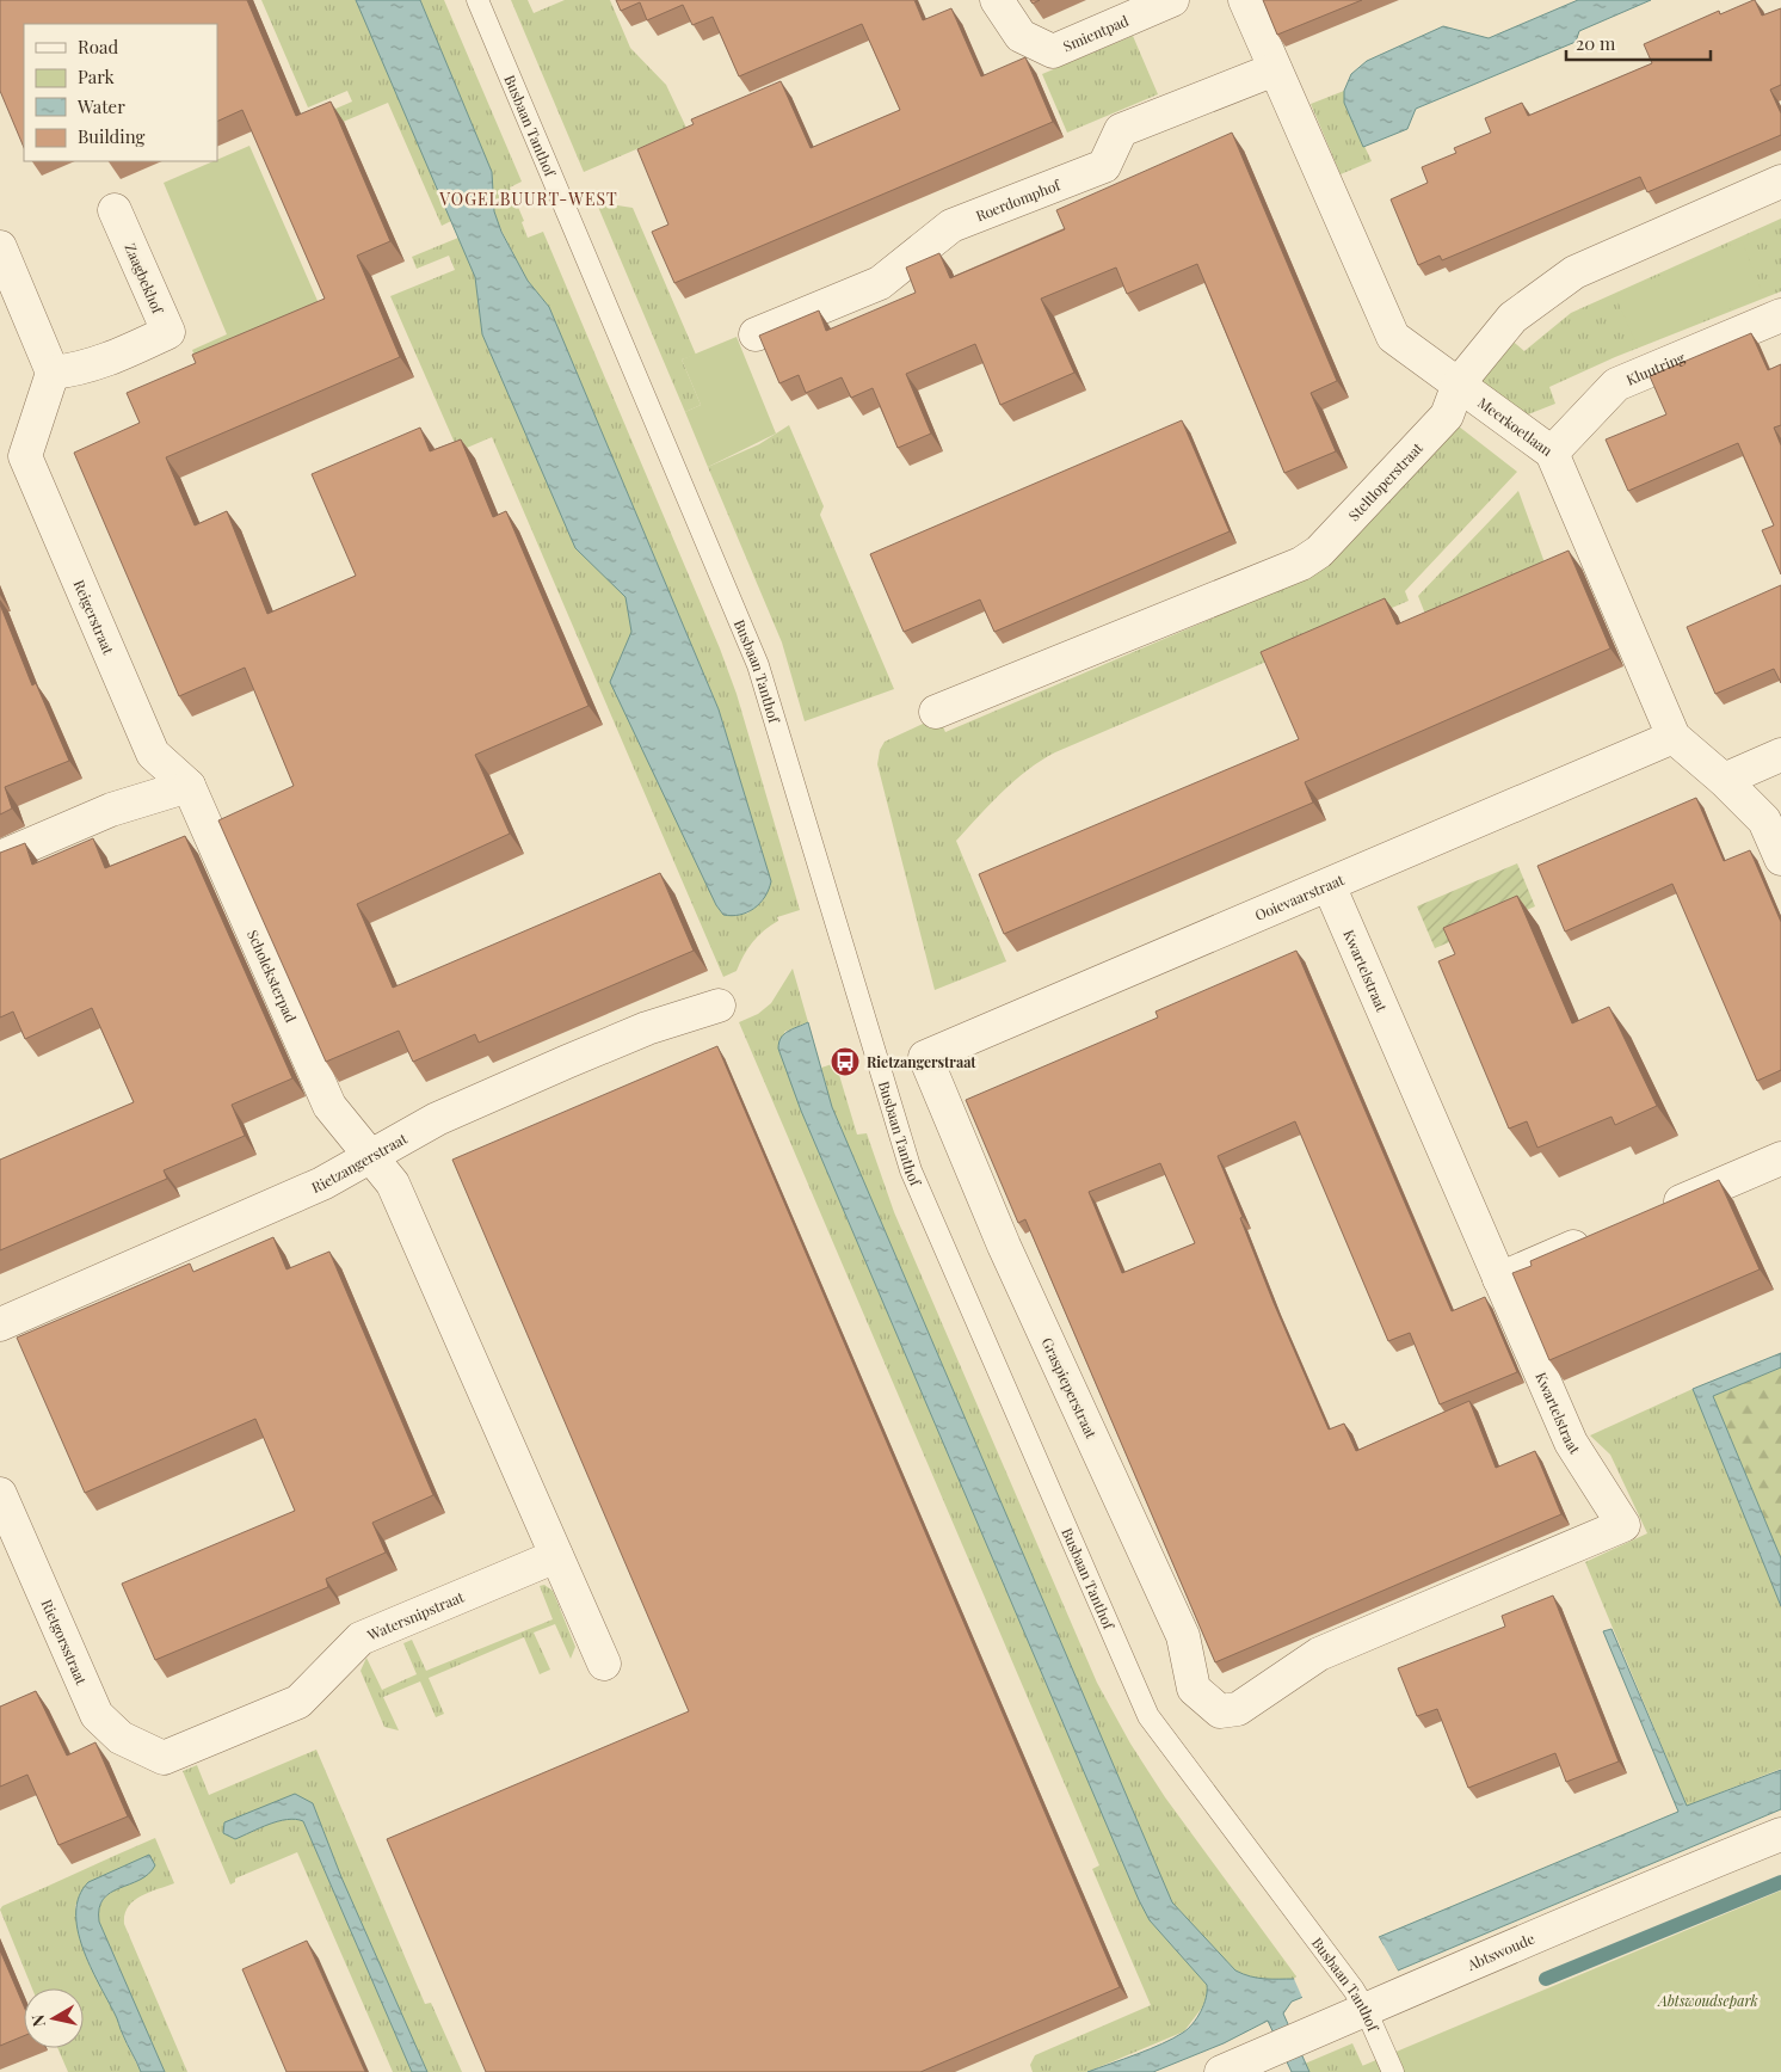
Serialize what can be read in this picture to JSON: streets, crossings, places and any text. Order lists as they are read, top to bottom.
{
  "streets": {
    "street": [
      "Smientpad",
      "Roerdomphof",
      "Zaagbekhof",
      "Kluutring",
      "Meerkoetlaan",
      "Steltloperstraat",
      "Reigerstraat",
      "Ooievaarstraat",
      "Kwartelstraat",
      "Scholeksterpad",
      "Rietzangerstraat",
      "Graspieperstraat",
      "Watersnipstraat",
      "Rietgorsstraat",
      "Abtswoude"
    ],
    "lane": ["Busbaan Tanthof"]
  },
  "crossings": [
    ["Busbaan Tanthof", "Abtswoude"],
    ["Roerdomphof", "Meerkoetlaan"],
    ["Zaagbekhof", "Reigerstraat"],
    ["Kluutring", "Meerkoetlaan"],
    ["Meerkoetlaan", "Steltloperstraat"],
    ["Meerkoetlaan", "Ooievaarstraat"],
    ["Reigerstraat", "Scholeksterpad"],
    ["Ooievaarstraat", "Kwartelstraat"],
    ["Ooievaarstraat", "Graspieperstraat"],
    ["Kwartelstraat", "Graspieperstraat"],
    ["Scholeksterpad", "Rietzangerstraat"],
    ["Watersnipstraat", "Rietgorsstraat"]
  ],
  "districts": ["VOGELBUURT-WEST"],
  "parks": ["Abtswoudsepark"],
  "places": {
    "bus stop": ["Rietzangerstraat"]
  },
  "legend": [
    "Road",
    "Park",
    "Water",
    "Building"
  ],
  "scale_bar": "20 m",
  "north": "left"
}
